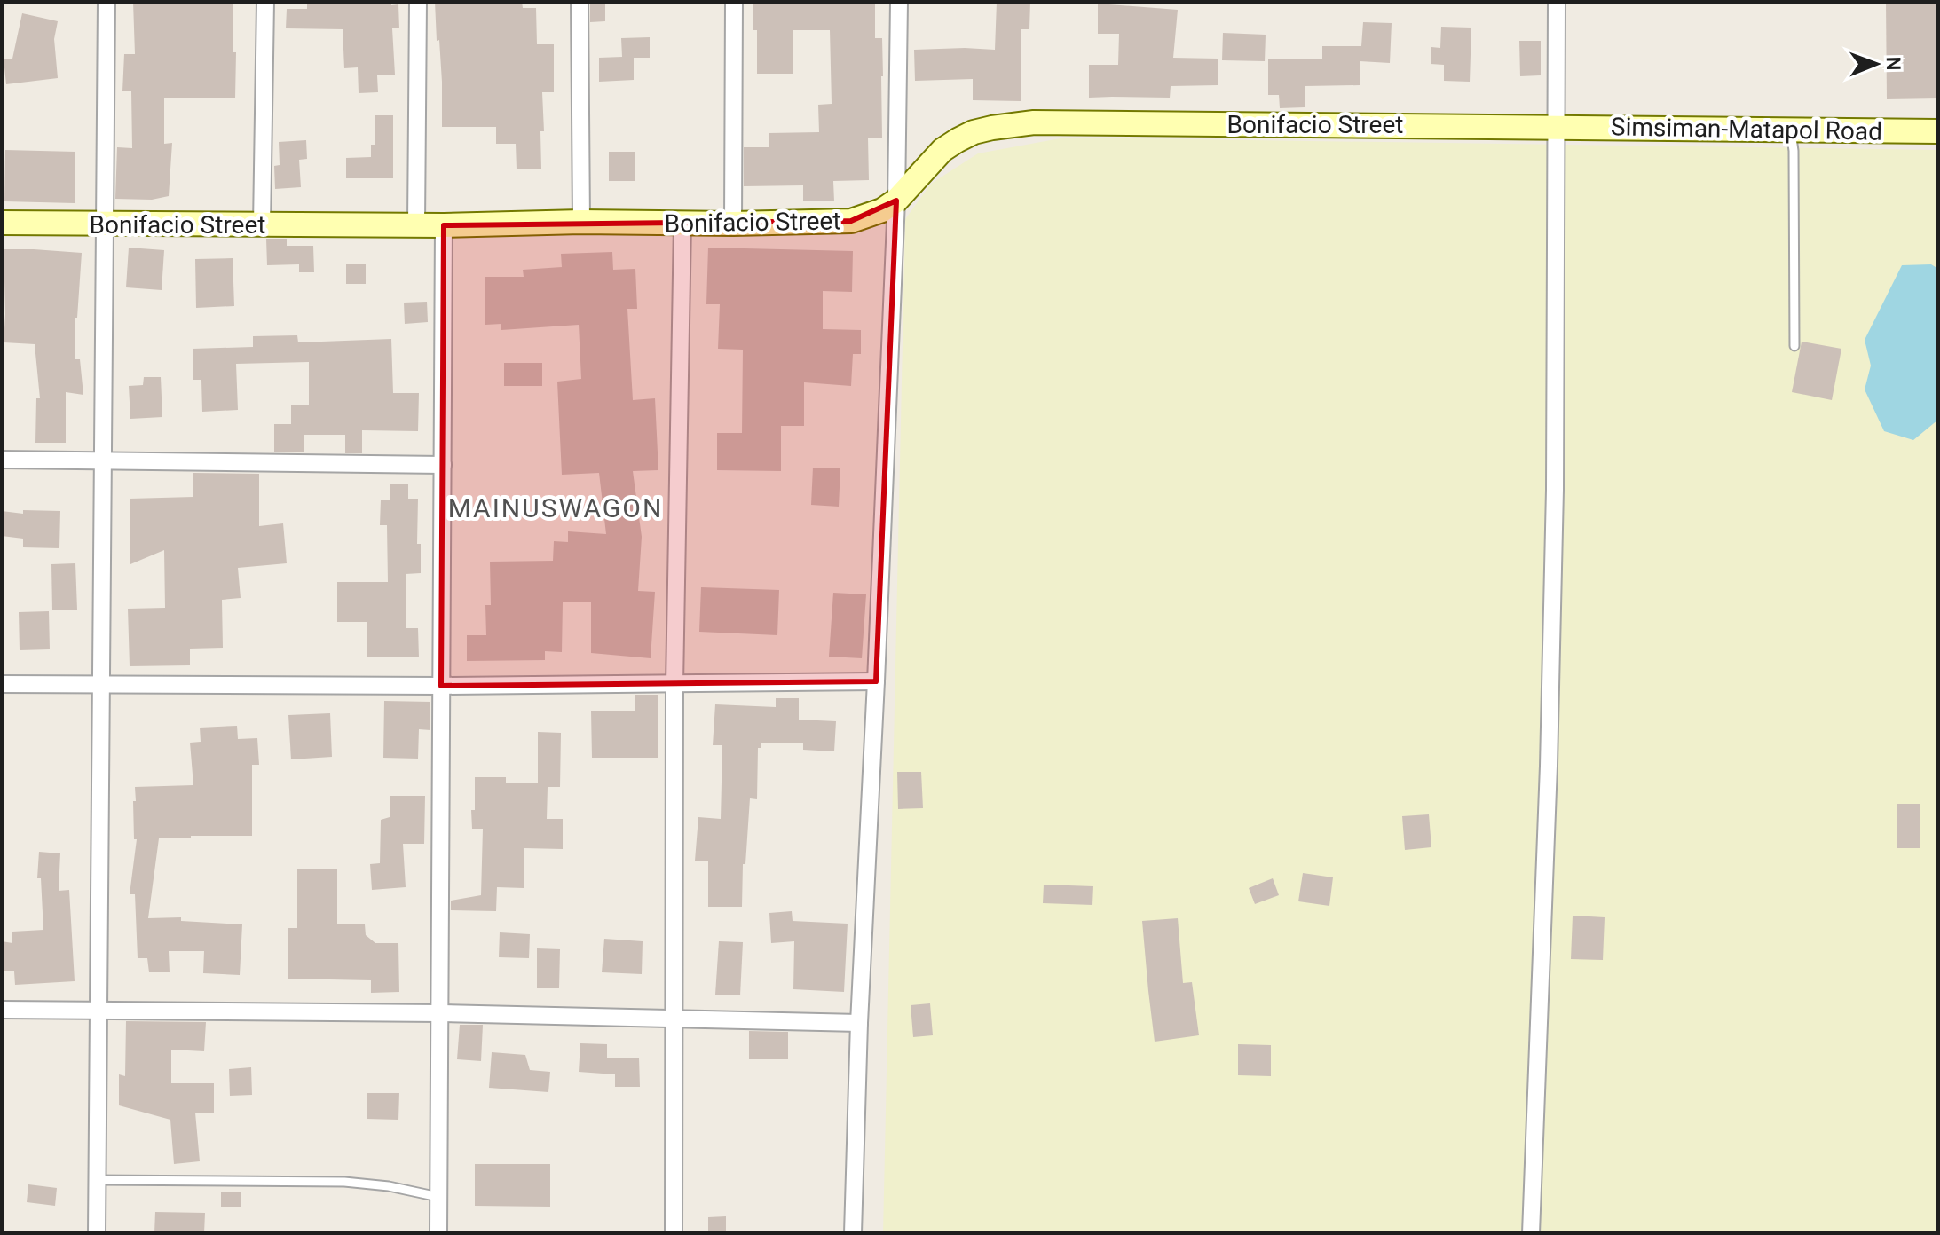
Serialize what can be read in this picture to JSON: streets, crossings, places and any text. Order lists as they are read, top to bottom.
{
  "streets": {
    "street": ["Bonifacio Street", "Simsiman-Matapol Road"]
  },
  "crossings": [
    ["Bonifacio Street", "Simsiman-Matapol Road"]
  ],
  "districts": ["MAINUSWAGON"],
  "north": "right"
}
